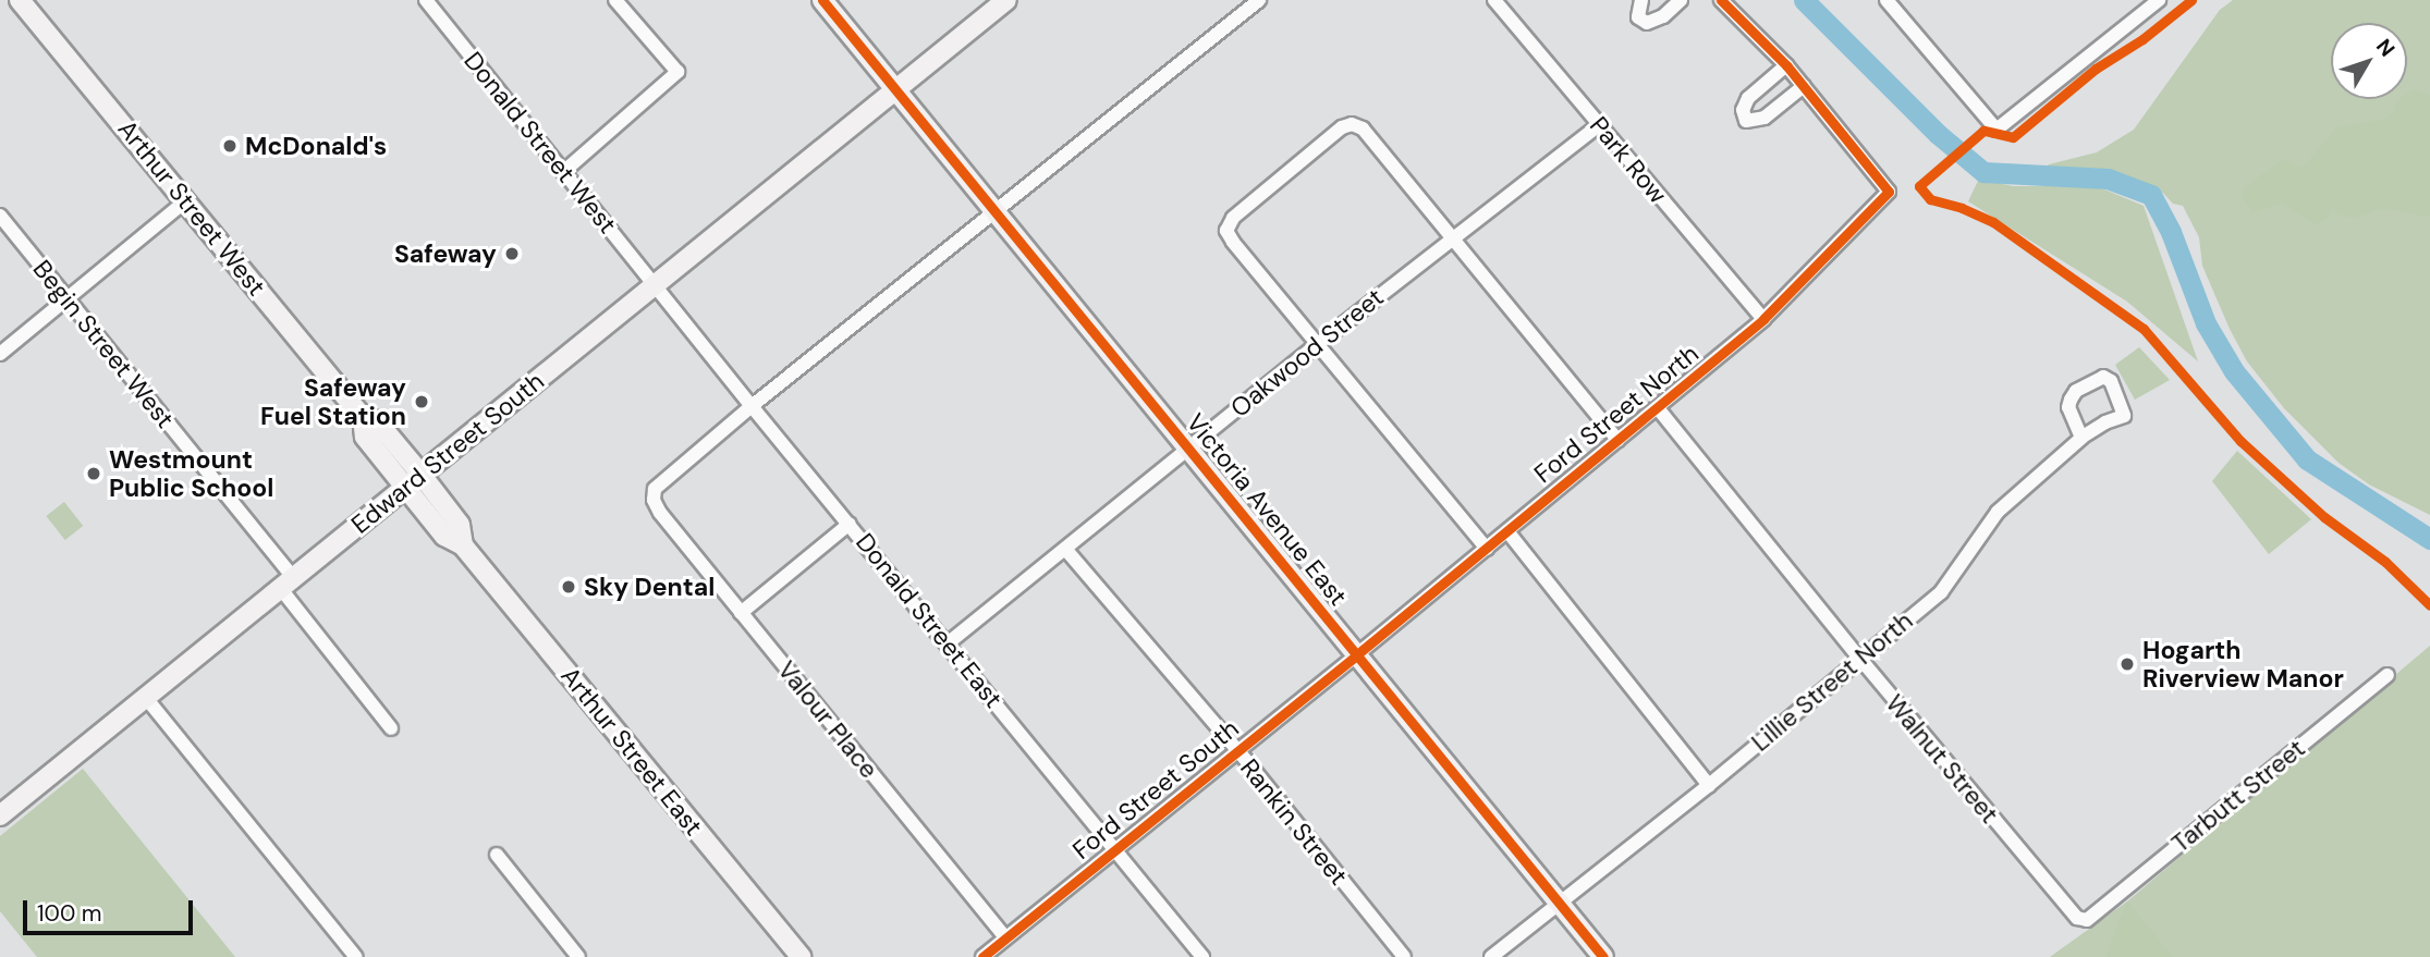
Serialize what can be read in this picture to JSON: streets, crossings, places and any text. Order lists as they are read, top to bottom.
{
  "streets": {
    "main road": [
      "Arthur Street West",
      "Edward Street South",
      "Victoria Avenue East",
      "Arthur Street East"
    ],
    "street": [
      "Donald Street West",
      "Park Row",
      "Begin Street West",
      "Oakwood Street",
      "Ford Street North",
      "Donald Street East",
      "Lillie Street North",
      "Valour Place",
      "Walnut Street",
      "Ford Street South",
      "Tarbutt Street",
      "Rankin Street"
    ]
  },
  "crossings": [
    ["Donald Street West", "Edward Street South"],
    ["Donald Street West", "Donald Street East"],
    ["Park Row", "Oakwood Street"],
    ["Park Row", "Ford Street North"],
    ["Arthur Street West", "Edward Street South"],
    ["Arthur Street West", "Arthur Street East"],
    ["Begin Street West", "Edward Street South"],
    ["Oakwood Street", "Victoria Avenue East"],
    ["Oakwood Street", "Donald Street East"],
    ["Oakwood Street", "Rankin Street"],
    ["Ford Street North", "Victoria Avenue East"],
    ["Ford Street North", "Walnut Street"],
    ["Ford Street North", "Ford Street South"],
    ["Edward Street South", "Victoria Avenue East"],
    ["Edward Street South", "Donald Street East"],
    ["Edward Street South", "Arthur Street East"],
    ["Victoria Avenue East", "Lillie Street North"],
    ["Victoria Avenue East", "Ford Street South"],
    ["Donald Street East", "Valour Place"],
    ["Donald Street East", "Ford Street South"],
    ["Lillie Street North", "Walnut Street"],
    ["Valour Place", "Ford Street South"],
    ["Walnut Street", "Tarbutt Street"],
    ["Ford Street South", "Rankin Street"]
  ],
  "places": [
    "McDonald's",
    "Safeway",
    "Safeway Fuel Station",
    "Westmount Public School",
    "Sky Dental",
    "Hogarth Riverview Manor"
  ],
  "scale_bar": "100 m",
  "north": "top right"
}
